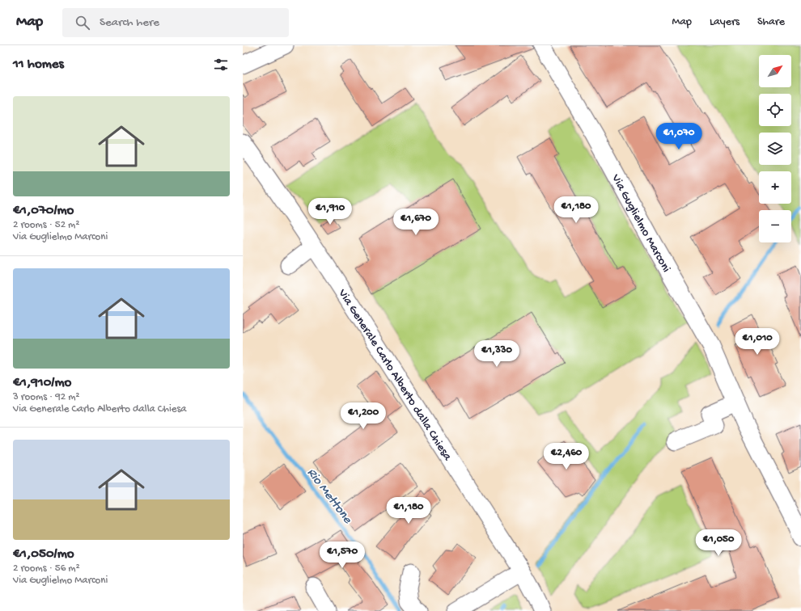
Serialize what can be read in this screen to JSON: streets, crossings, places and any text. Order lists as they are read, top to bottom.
{
  "streets": {
    "street": ["Via Guglielmo Marconi", "Via Generale Carlo Alberto dalla Chiesa"]
  },
  "water": ["Rio Mettone"],
  "north": "top right",
  "page": {
    "header": "Map",
    "search": "Search here",
    "nav": ["Map", "Layers", "Share"],
    "heading": "11 homes",
    "map_buttons": ["+", "−"],
    "list": [
      {
        "name": "€1,070/mo",
        "note": "2 rooms · 52 m² · Via Guglielmo Marconi"
      },
      {
        "name": "€1,910/mo",
        "note": "3 rooms · 92 m² · Via Generale Carlo Alberto dalla Chiesa"
      },
      {
        "name": "€1,050/mo",
        "note": "2 rooms · 56 m² · Via Guglielmo Marconi"
      }
    ],
    "price": [
      "€1,070",
      "€1,180",
      "€1,910",
      "€1,670",
      "€1,010",
      "€1,330",
      "€1,200",
      "€2,460",
      "€1,180",
      "€1,050",
      "€1,570"
    ]
  }
}
